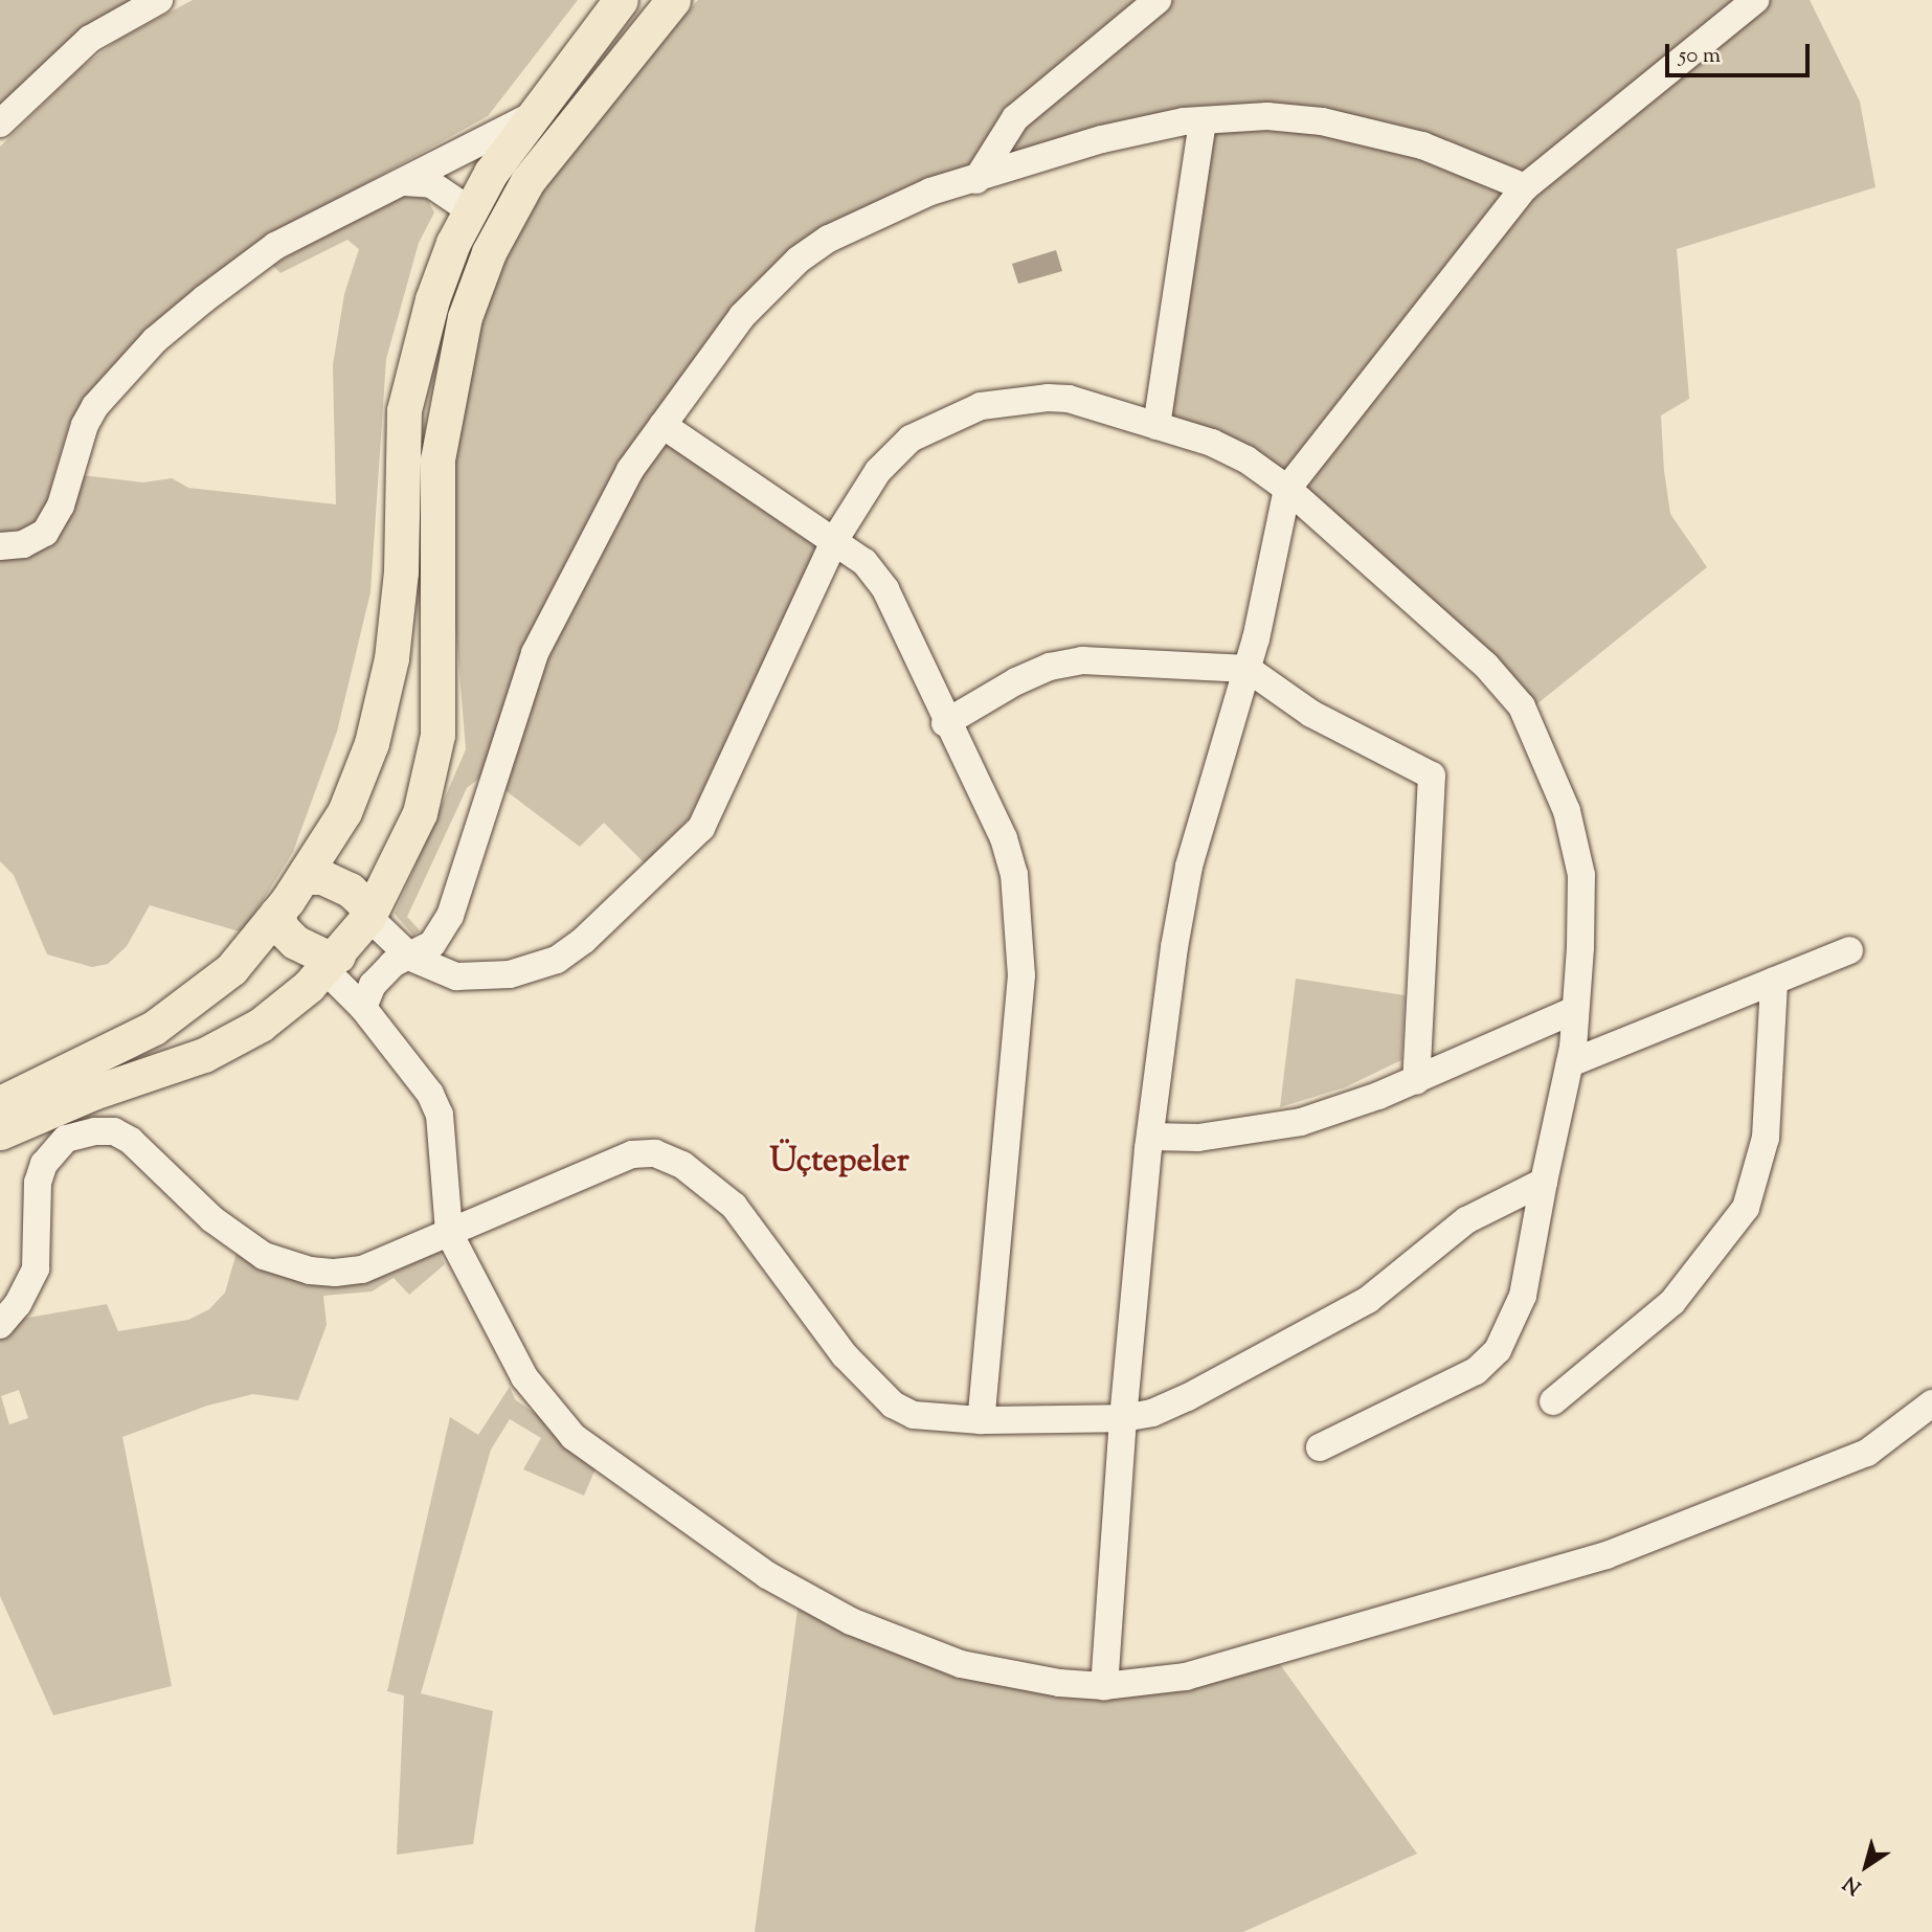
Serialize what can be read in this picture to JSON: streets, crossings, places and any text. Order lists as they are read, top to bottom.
{
  "districts": ["Üçtepeler"],
  "scale_bar": "50 m",
  "north": "bottom left"
}
